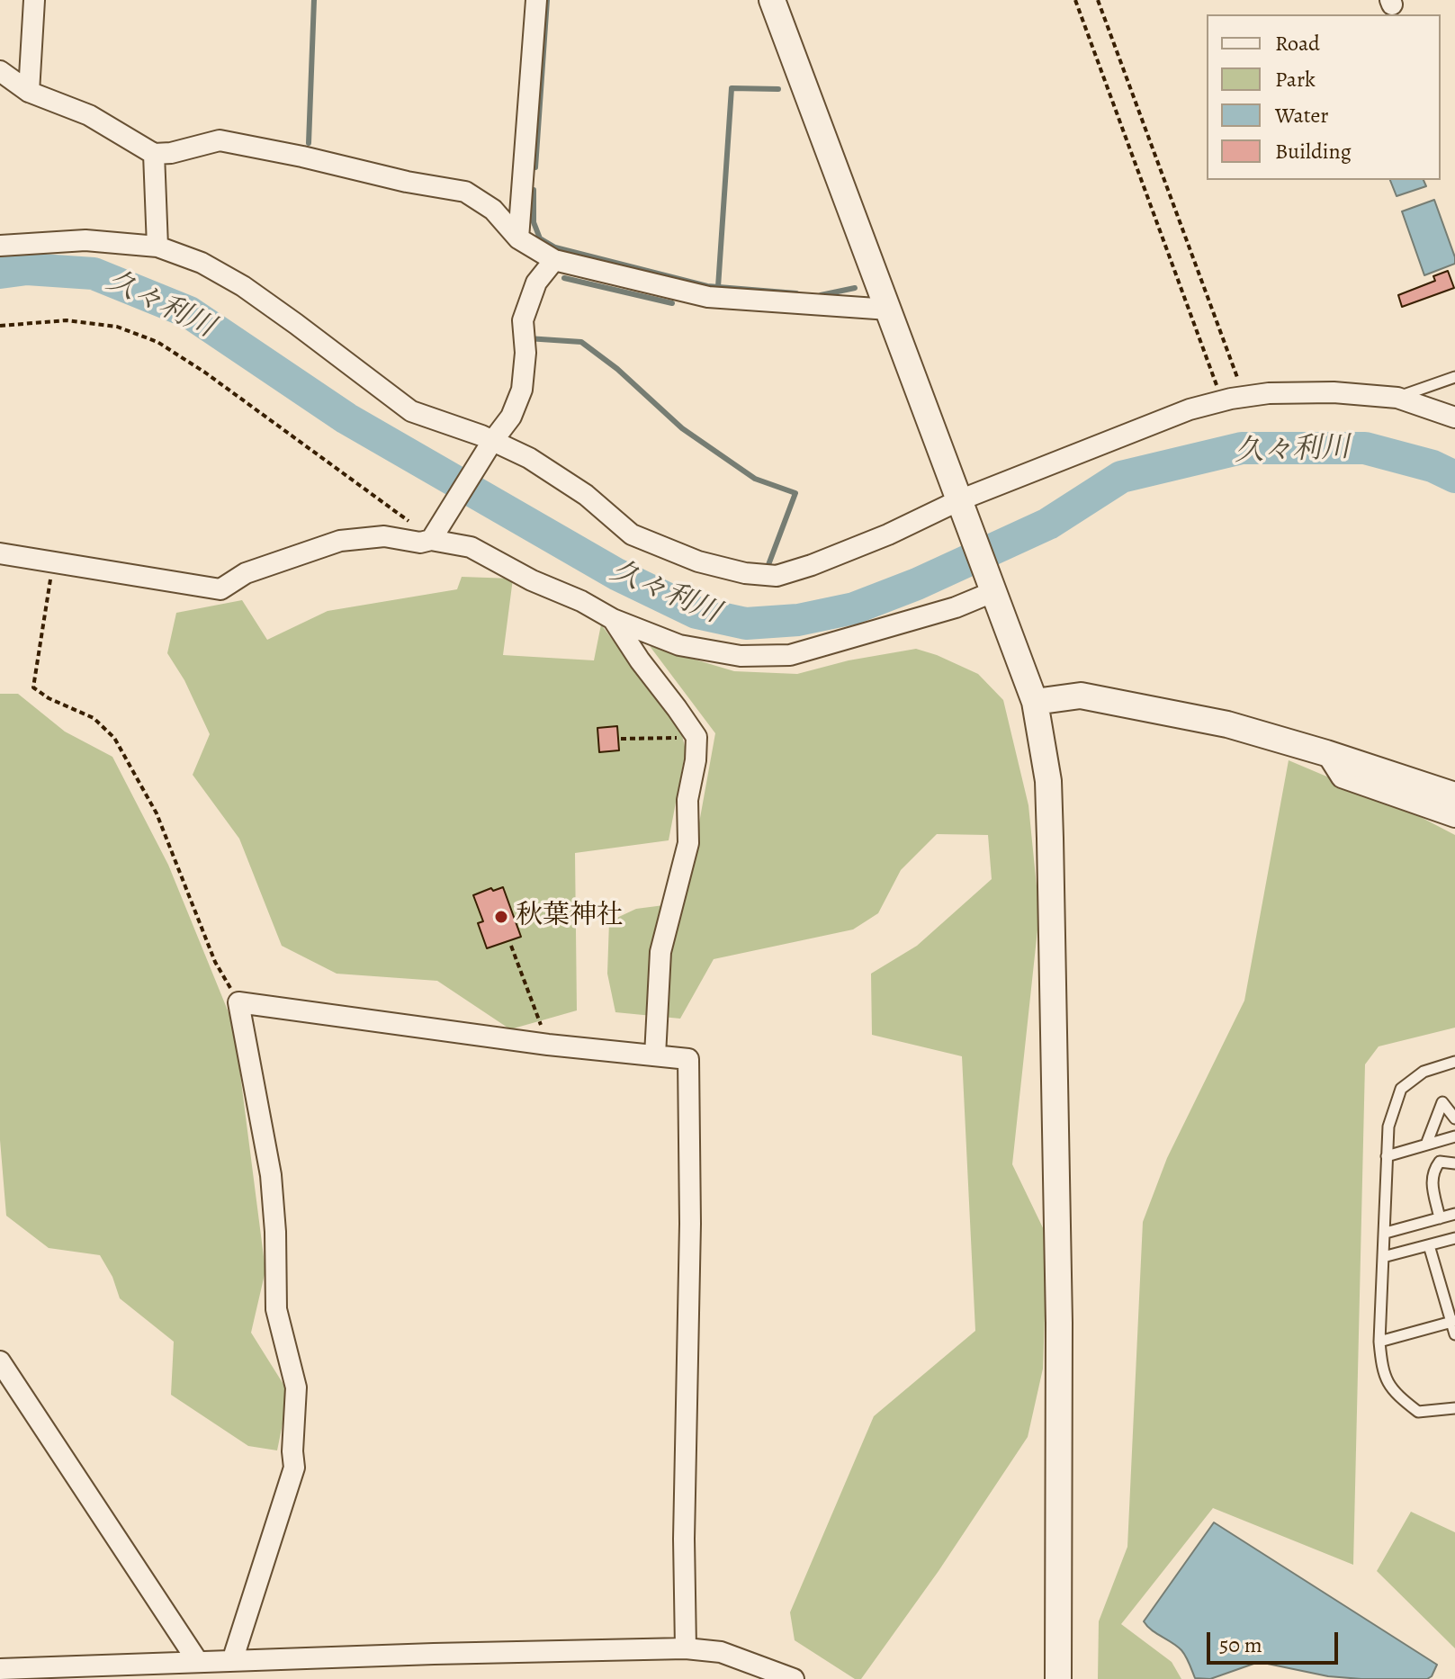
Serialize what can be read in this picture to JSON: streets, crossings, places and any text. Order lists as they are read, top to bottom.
{
  "water": ["久々利川"],
  "places": ["秋葉神社"],
  "legend": [
    "Road",
    "Park",
    "Water",
    "Building"
  ],
  "scale_bar": "50 m"
}
